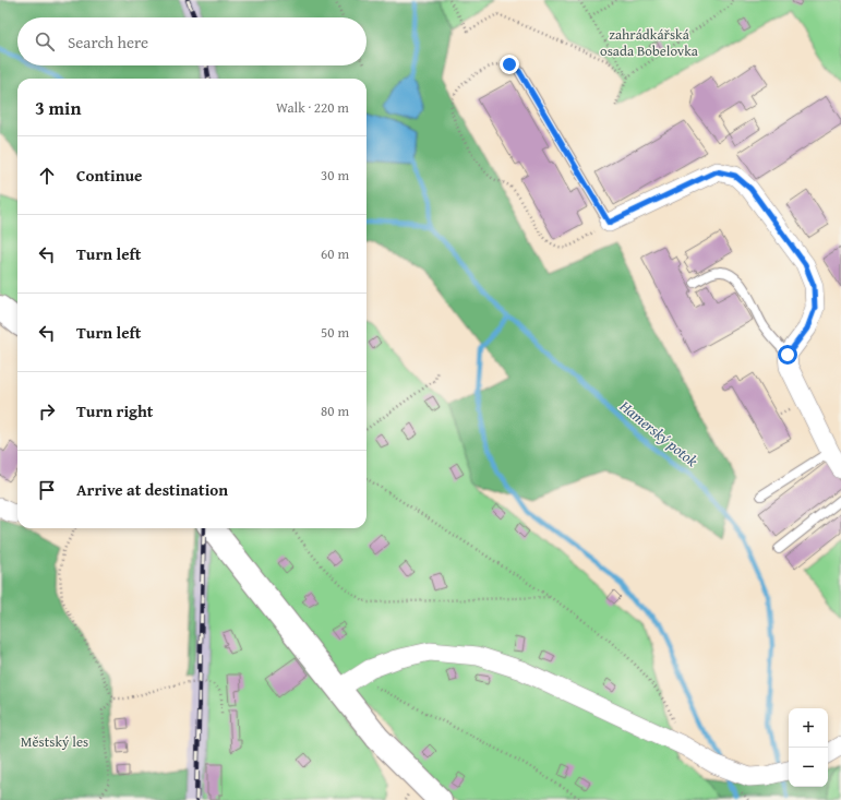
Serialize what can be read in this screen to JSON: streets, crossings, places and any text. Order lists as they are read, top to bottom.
{
  "water": ["Hamerský potok"],
  "parks": ["zahrádkářská osada Bobelovka", "Městský les"],
  "page": {
    "search": "Search here",
    "heading": ["3 min", "Walk · 220 m"],
    "list": [
      ["Continue", "30 m"],
      ["Turn left", "60 m"],
      ["Turn left", "50 m"],
      ["Turn right", "80 m"],
      "Arrive at destination"
    ],
    "map_buttons": ["+", "−"]
  }
}
